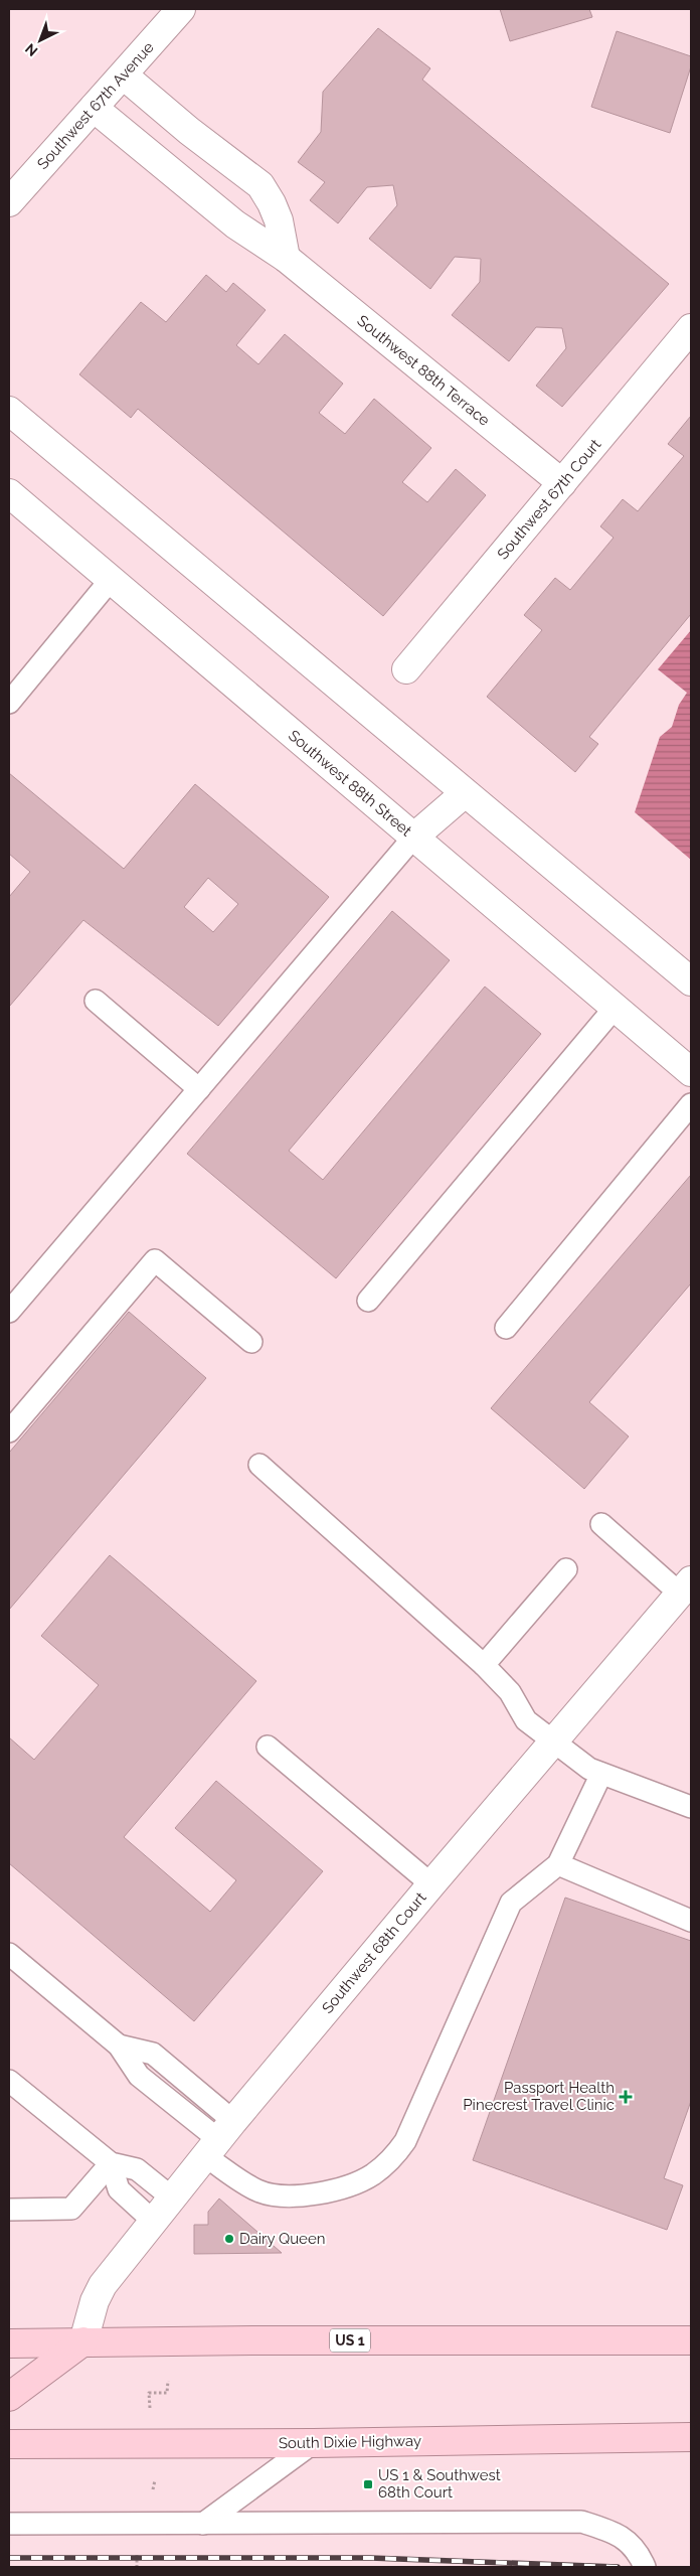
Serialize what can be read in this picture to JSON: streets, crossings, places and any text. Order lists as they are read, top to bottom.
{
  "streets": {
    "highway": ["US 1", "South Dixie Highway"],
    "street": [
      "Southwest 67th Avenue",
      "Southwest 88th Terrace",
      "Southwest 67th Court",
      "Southwest 88th Street",
      "Southwest 68th Court"
    ]
  },
  "crossings": [
    ["Southwest 67th Avenue", "Southwest 88th Terrace"],
    ["Southwest 88th Terrace", "Southwest 67th Court"],
    ["Southwest 68th Court", "US 1"]
  ],
  "places": {
    "health": ["Passport Health Pinecrest Travel Clinic"],
    "other": ["Dairy Queen"],
    "transit": ["US 1 & Southwest 68th Court"]
  },
  "north": "bottom left"
}
